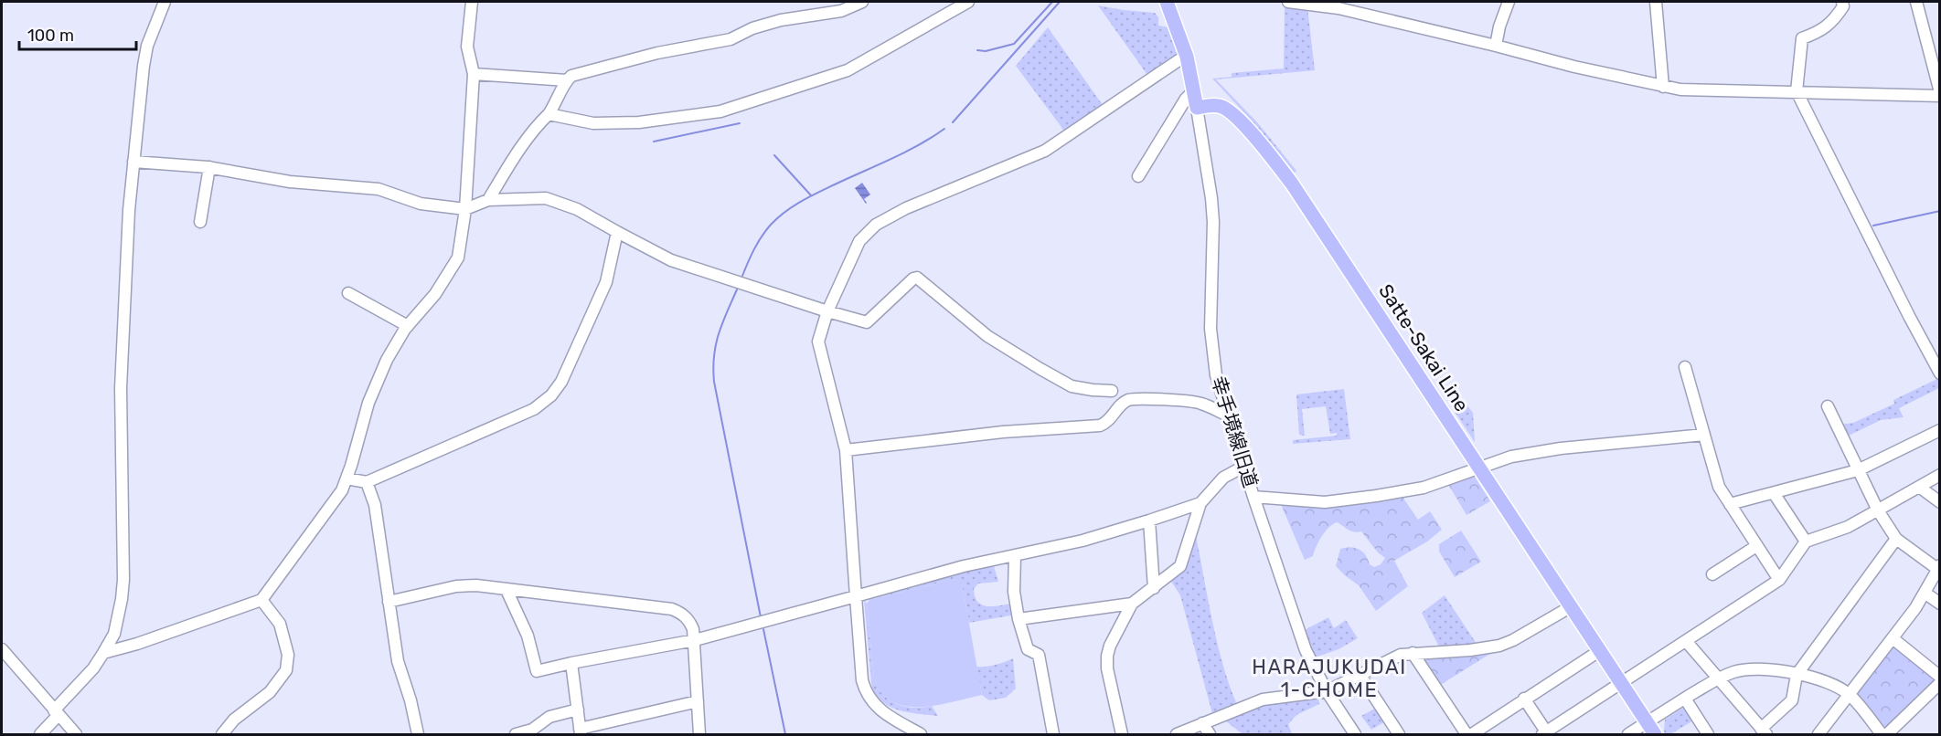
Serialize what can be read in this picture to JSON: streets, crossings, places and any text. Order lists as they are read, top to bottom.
{
  "streets": {
    "main road": ["Satte-Sakai Line"],
    "street": ["幸手境線旧道"]
  },
  "crossings": [
    ["Satte-Sakai Line", "幸手境線旧道"]
  ],
  "districts": ["HARAJUKUDAI 1-CHOME"],
  "scale_bar": "100 m"
}
